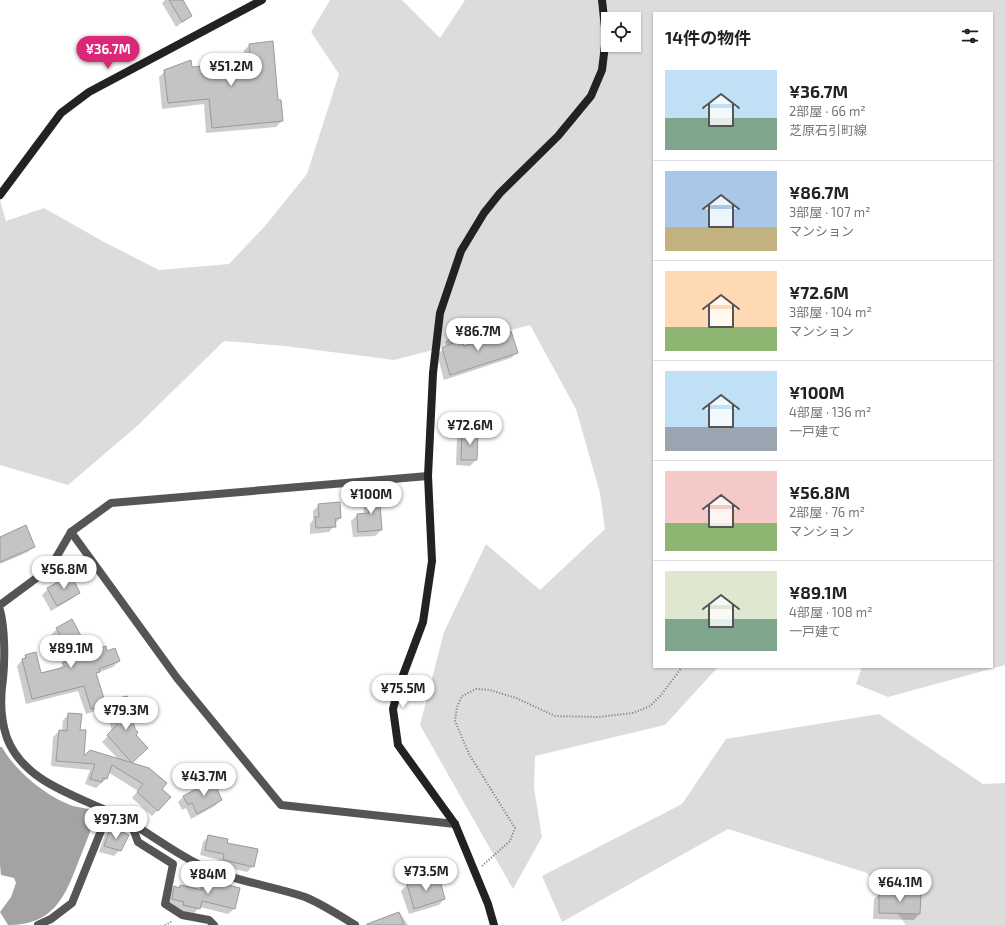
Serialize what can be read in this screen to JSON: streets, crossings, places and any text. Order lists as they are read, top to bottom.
{
  "page": {
    "heading": "14件の物件",
    "price": [
      "¥36.7M",
      "¥51.2M",
      "¥86.7M",
      "¥72.6M",
      "¥100M",
      "¥56.8M",
      "¥89.1M",
      "¥75.5M",
      "¥79.3M",
      "¥43.7M",
      "¥97.3M",
      "¥73.5M",
      "¥84M",
      "¥64.1M"
    ],
    "list": [
      {
        "name": "¥36.7M",
        "note": "2部屋 · 66 m² · 芝原石引町線"
      },
      {
        "name": "¥86.7M",
        "note": "3部屋 · 107 m² · マンション"
      },
      {
        "name": "¥72.6M",
        "note": "3部屋 · 104 m² · マンション"
      },
      {
        "name": "¥100M",
        "note": "4部屋 · 136 m² · 一戸建て"
      },
      {
        "name": "¥56.8M",
        "note": "2部屋 · 76 m² · マンション"
      },
      {
        "name": "¥89.1M",
        "note": "4部屋 · 108 m² · 一戸建て"
      }
    ]
  }
}
